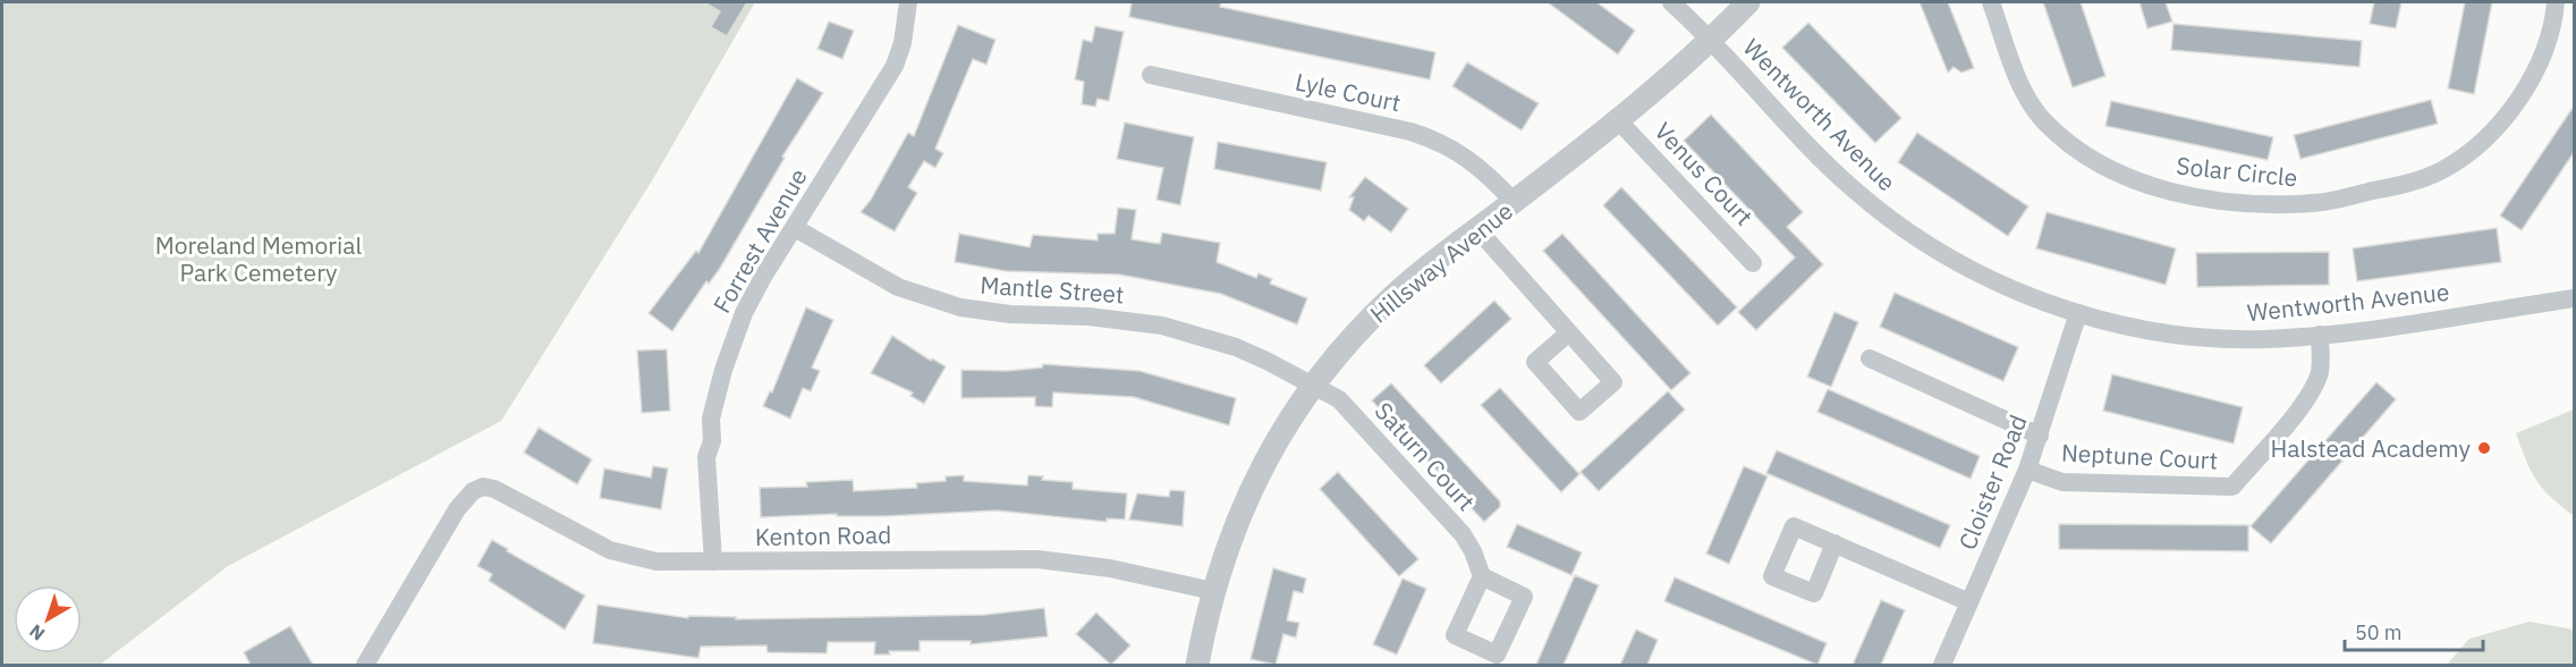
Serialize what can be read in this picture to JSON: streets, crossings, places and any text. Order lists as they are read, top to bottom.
{
  "streets": {
    "street": [
      "Lyle Court",
      "Wentworth Avenue",
      "Solar Circle",
      "Venus Court",
      "Forrest Avenue",
      "Hillsway Avenue",
      "Mantle Street",
      "Saturn Court",
      "Neptune Court",
      "Cloister Road",
      "Kenton Road"
    ]
  },
  "crossings": [
    ["Lyle Court", "Hillsway Avenue"],
    ["Wentworth Avenue", "Hillsway Avenue"],
    ["Wentworth Avenue", "Neptune Court"],
    ["Wentworth Avenue", "Cloister Road"],
    ["Venus Court", "Hillsway Avenue"],
    ["Forrest Avenue", "Mantle Street"],
    ["Forrest Avenue", "Kenton Road"],
    ["Hillsway Avenue", "Mantle Street"],
    ["Hillsway Avenue", "Saturn Court"],
    ["Hillsway Avenue", "Kenton Road"],
    ["Mantle Street", "Saturn Court"],
    ["Neptune Court", "Cloister Road"]
  ],
  "parks": ["Moreland Memorial Park Cemetery"],
  "places": ["Halstead Academy"],
  "scale_bar": "50 m",
  "north": "bottom left"
}
